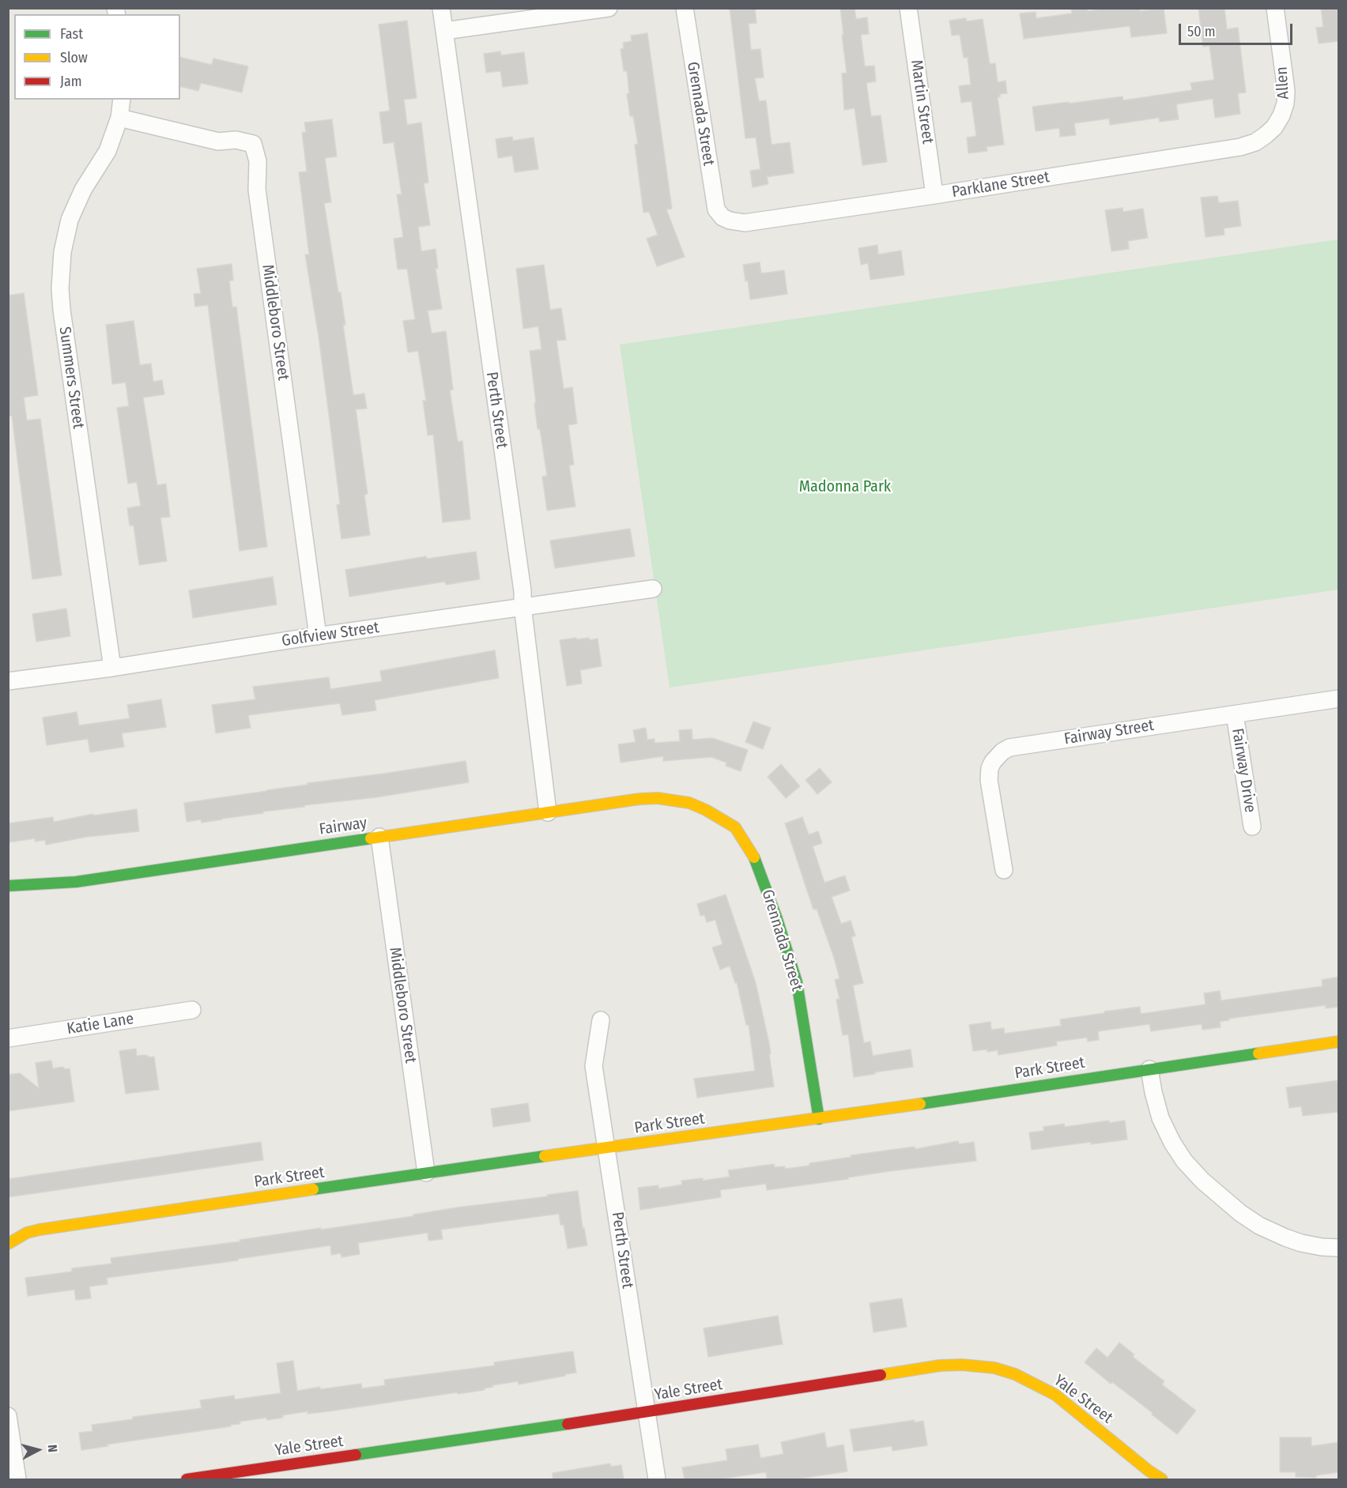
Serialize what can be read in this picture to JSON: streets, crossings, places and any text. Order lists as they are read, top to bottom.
{
  "streets": {
    "street": [
      "Allen",
      "Martin Street",
      "Grennada Street",
      "Parklane Street",
      "Middleboro Street",
      "Summers Street",
      "Perth Street",
      "Golfview Street",
      "Fairway Street",
      "Fairway Drive",
      "Fairway",
      "Katie Lane",
      "Park Street",
      "Yale Street"
    ]
  },
  "crossings": [
    ["Allen", "Parklane Street"],
    ["Martin Street", "Parklane Street"],
    ["Grennada Street", "Parklane Street"],
    ["Grennada Street", "Fairway"],
    ["Grennada Street", "Park Street"],
    ["Middleboro Street", "Summers Street"],
    ["Middleboro Street", "Golfview Street"],
    ["Middleboro Street", "Fairway"],
    ["Middleboro Street", "Park Street"],
    ["Summers Street", "Golfview Street"],
    ["Perth Street", "Golfview Street"],
    ["Perth Street", "Fairway"],
    ["Perth Street", "Park Street"],
    ["Perth Street", "Yale Street"],
    ["Fairway Street", "Fairway Drive"]
  ],
  "parks": ["Madonna Park"],
  "legend": ["Fast", "Slow", "Jam"],
  "scale_bar": "50 m",
  "north": "right"
}
